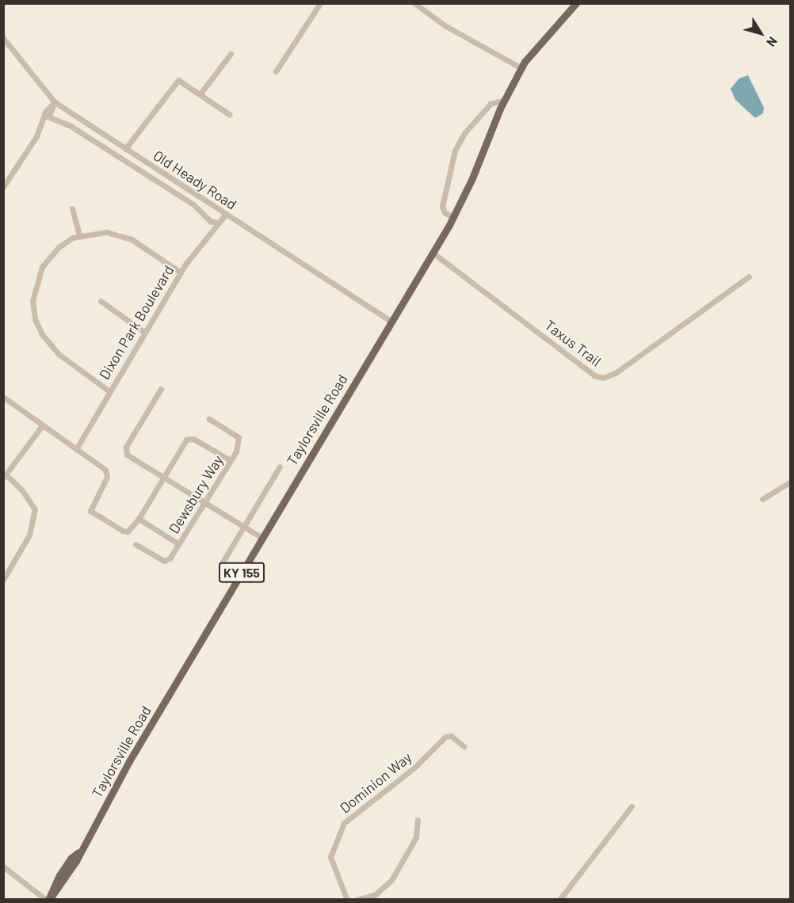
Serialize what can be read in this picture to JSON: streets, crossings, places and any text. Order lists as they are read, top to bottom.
{
  "streets": {
    "main road": ["Taylorsville Road", "KY 155"],
    "street": [
      "Old Heady Road",
      "Dixon Park Boulevard",
      "Taxus Trail",
      "Dewsbury Way",
      "Dominion Way"
    ]
  },
  "crossings": [
    ["Old Heady Road", "Dixon Park Boulevard"],
    ["Old Heady Road", "Taylorsville Road"],
    ["Taxus Trail", "Taylorsville Road"]
  ],
  "north": "bottom right"
}
